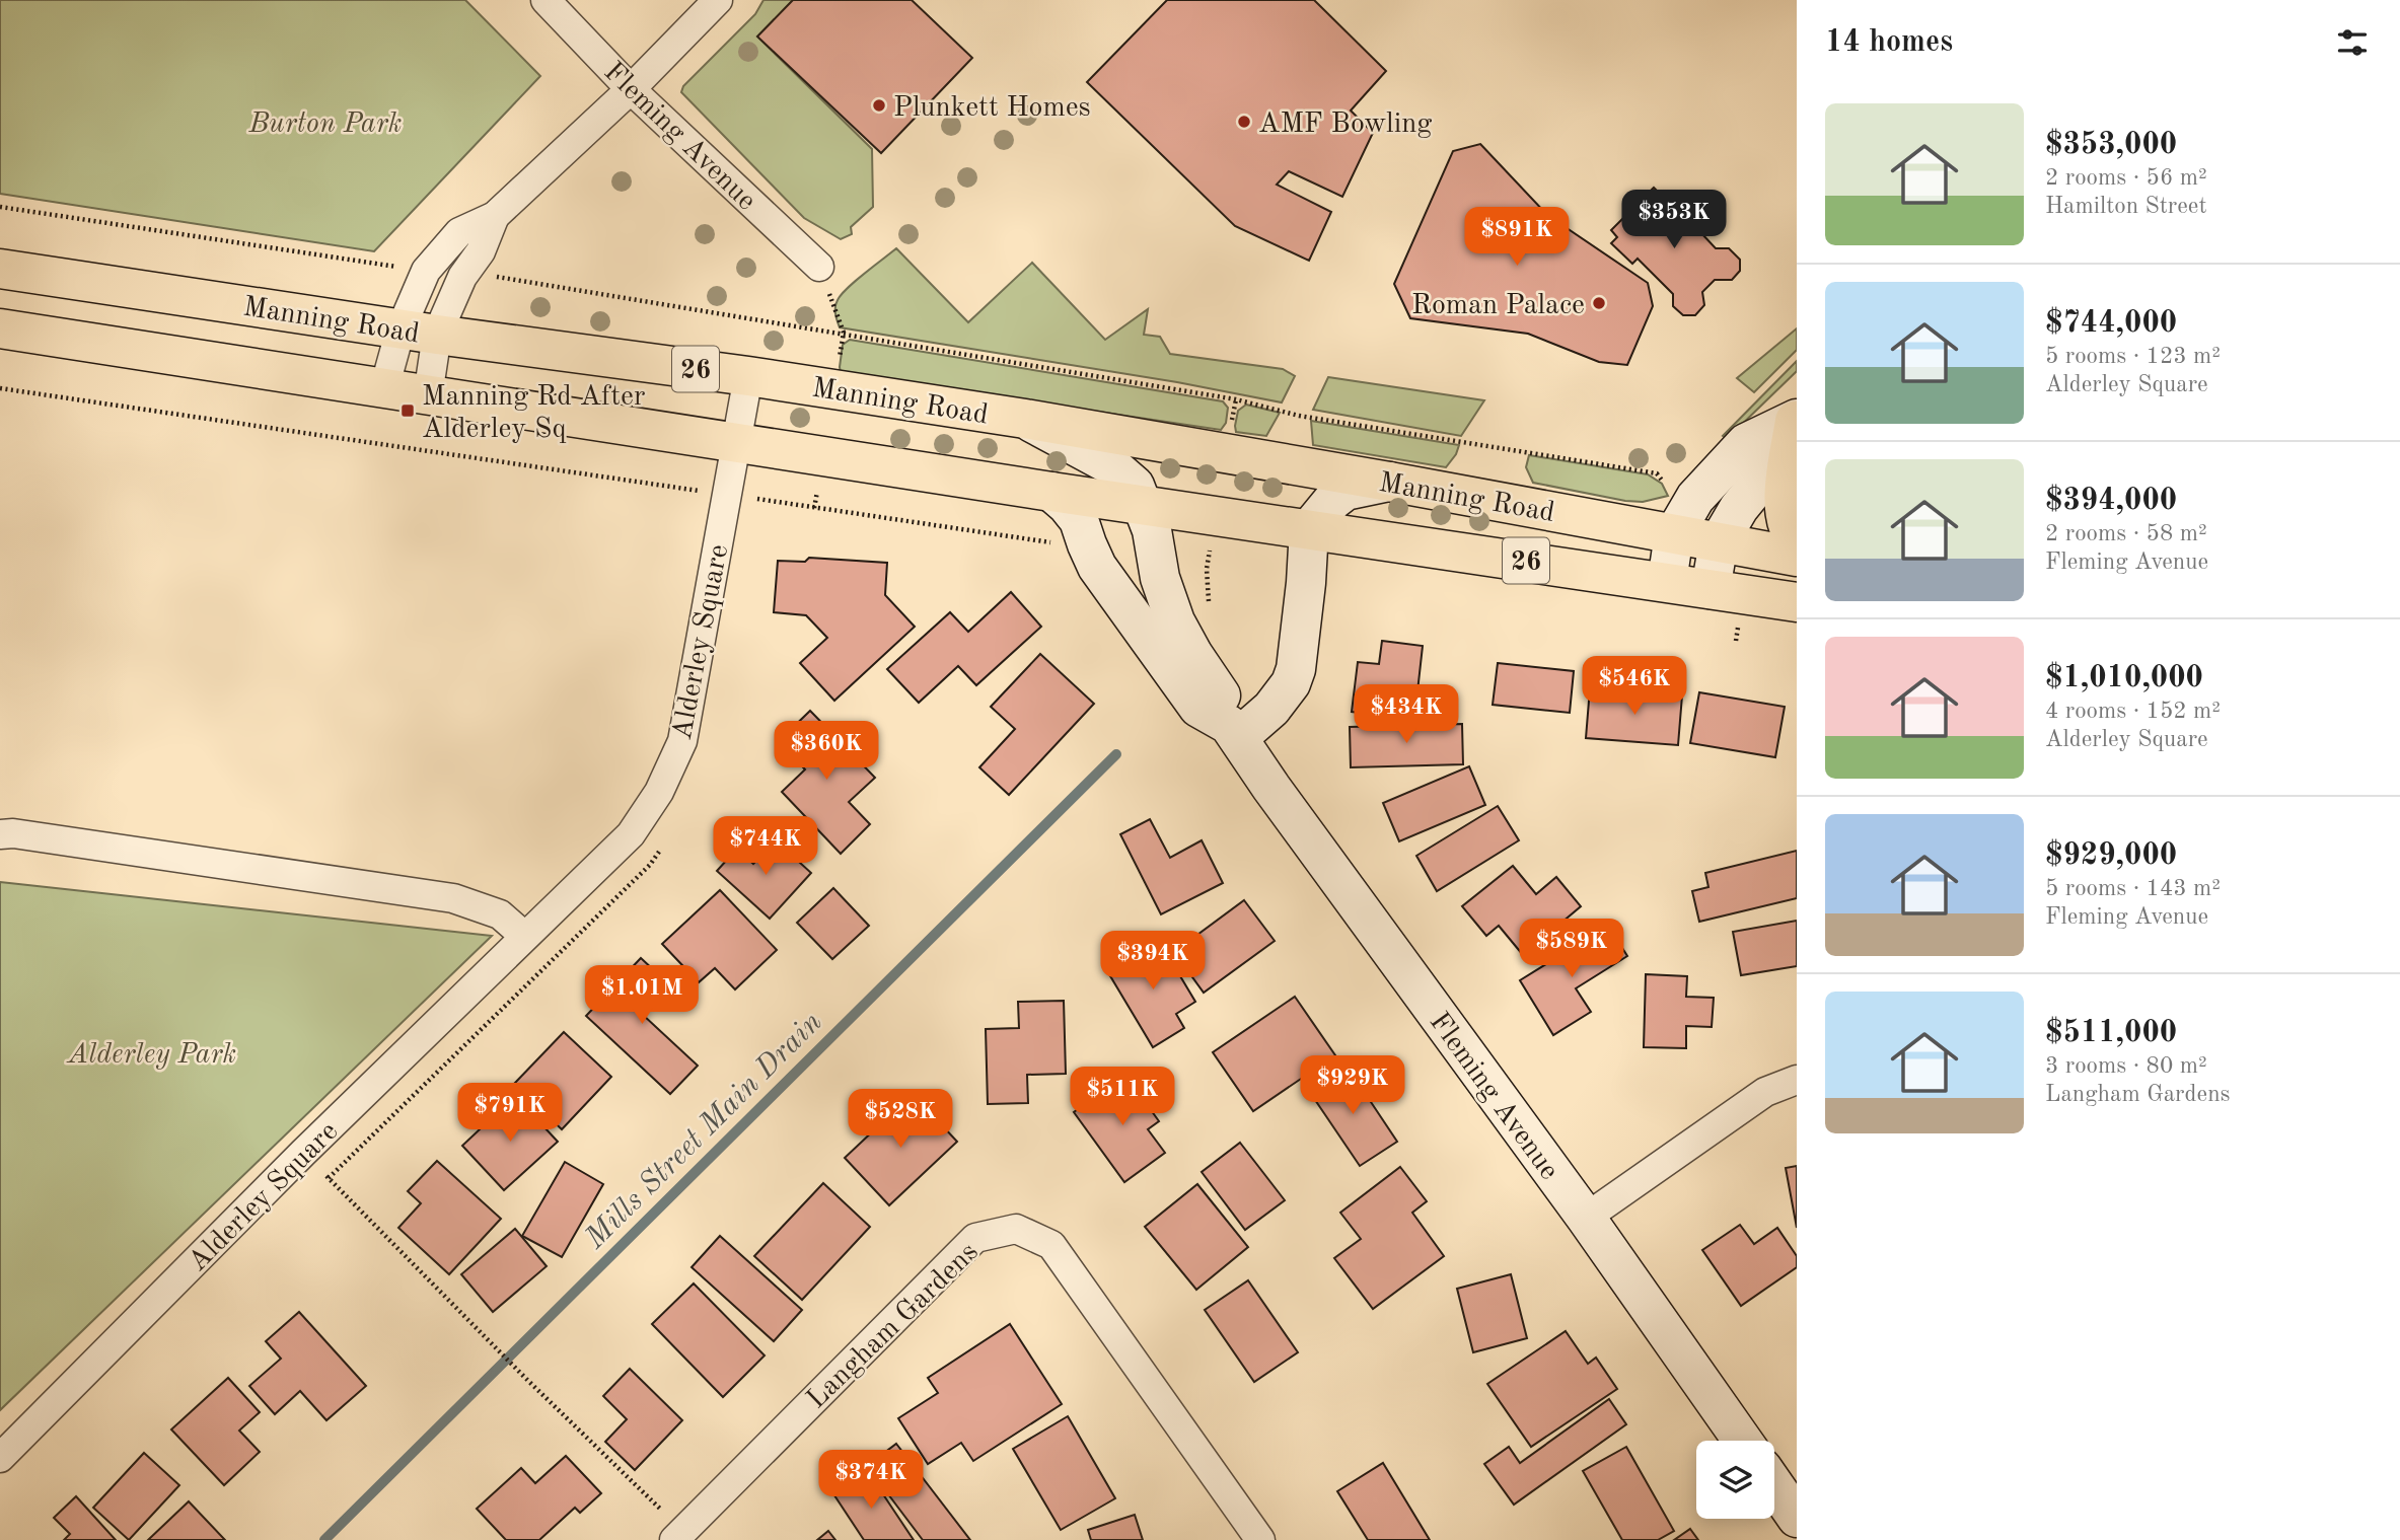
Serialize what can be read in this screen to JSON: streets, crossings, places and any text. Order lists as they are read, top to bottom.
{
  "streets": {
    "main road": ["Manning Road", "26"],
    "street": ["Fleming Avenue", "Alderley Square", "Langham Gardens"]
  },
  "crossings": [
    ["Fleming Avenue", "Manning Road"],
    ["Manning Road", "Alderley Square"]
  ],
  "water": ["Mills Street Main Drain"],
  "parks": ["Burton Park", "Alderley Park"],
  "places": {
    "other": ["Plunkett Homes", "AMF Bowling", "Roman Palace"],
    "transit": ["Manning Rd After Alderley Sq"]
  },
  "page": {
    "heading": "14 homes",
    "list": [
      {
        "name": "$353,000",
        "note": "2 rooms · 56 m² · Hamilton Street"
      },
      {
        "name": "$744,000",
        "note": "5 rooms · 123 m² · Alderley Square"
      },
      {
        "name": "$394,000",
        "note": "2 rooms · 58 m² · Fleming Avenue"
      },
      {
        "name": "$1,010,000",
        "note": "4 rooms · 152 m² · Alderley Square"
      },
      {
        "name": "$929,000",
        "note": "5 rooms · 143 m² · Fleming Avenue"
      },
      {
        "name": "$511,000",
        "note": "3 rooms · 80 m² · Langham Gardens"
      }
    ],
    "price": [
      "$353K",
      "$891K",
      "$546K",
      "$434K",
      "$360K",
      "$744K",
      "$589K",
      "$394K",
      "$1.01M",
      "$929K",
      "$511K",
      "$791K",
      "$528K",
      "$374K"
    ]
  }
}
